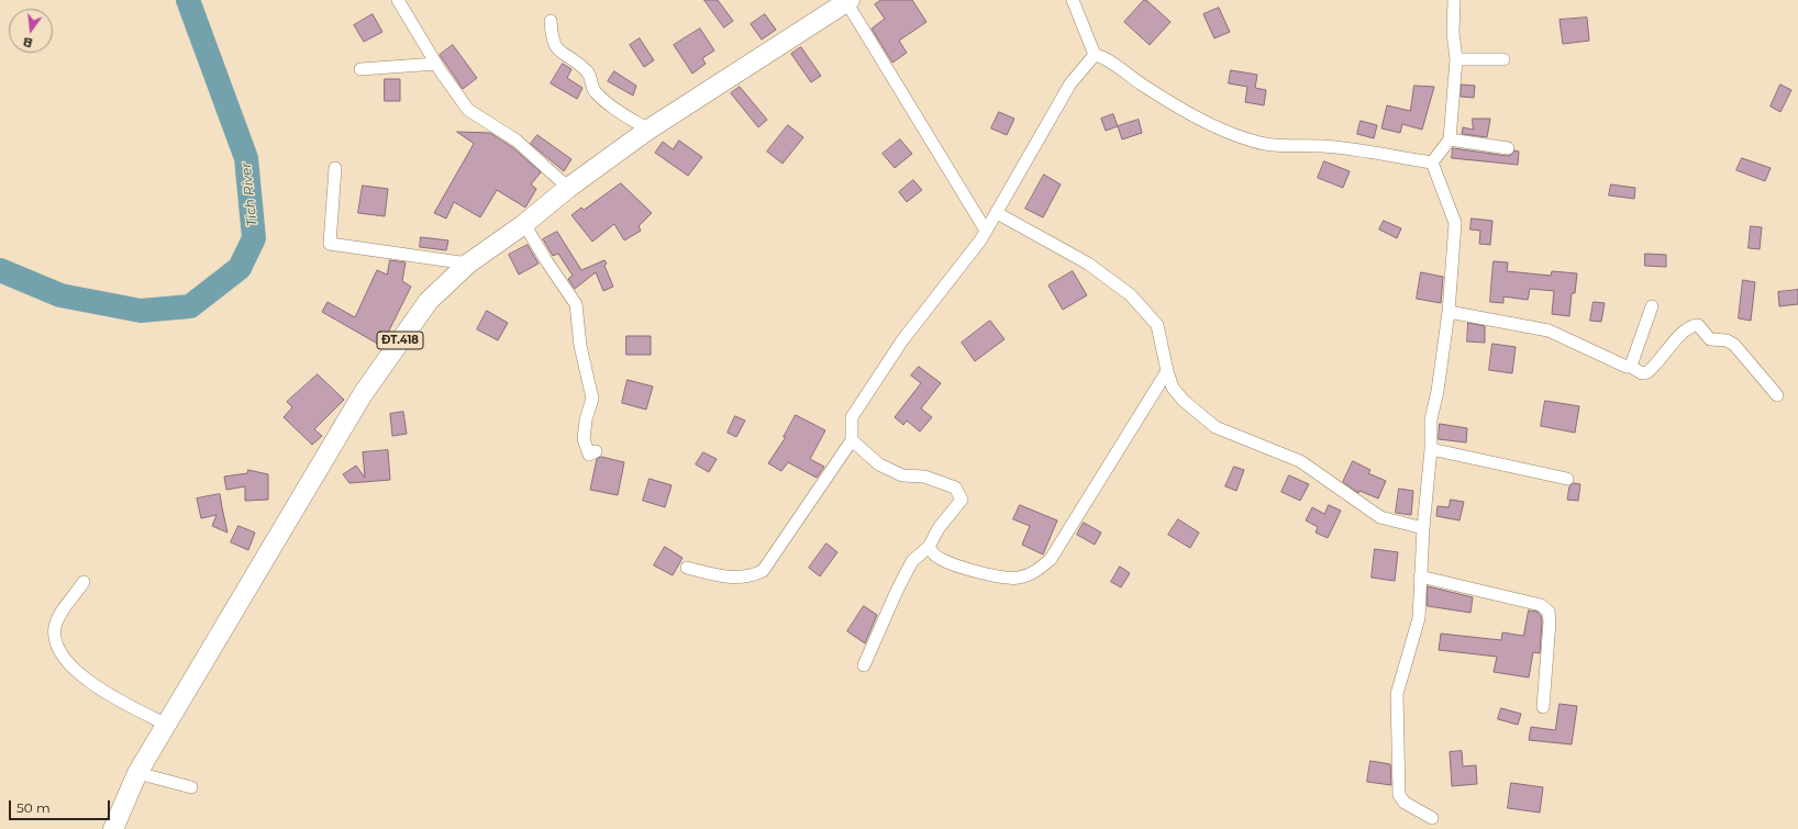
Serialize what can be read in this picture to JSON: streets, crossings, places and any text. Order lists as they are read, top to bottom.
{
  "streets": {
    "main road": ["ĐT.418"]
  },
  "water": ["Tich River"],
  "scale_bar": "50 m",
  "north": "bottom"
}
